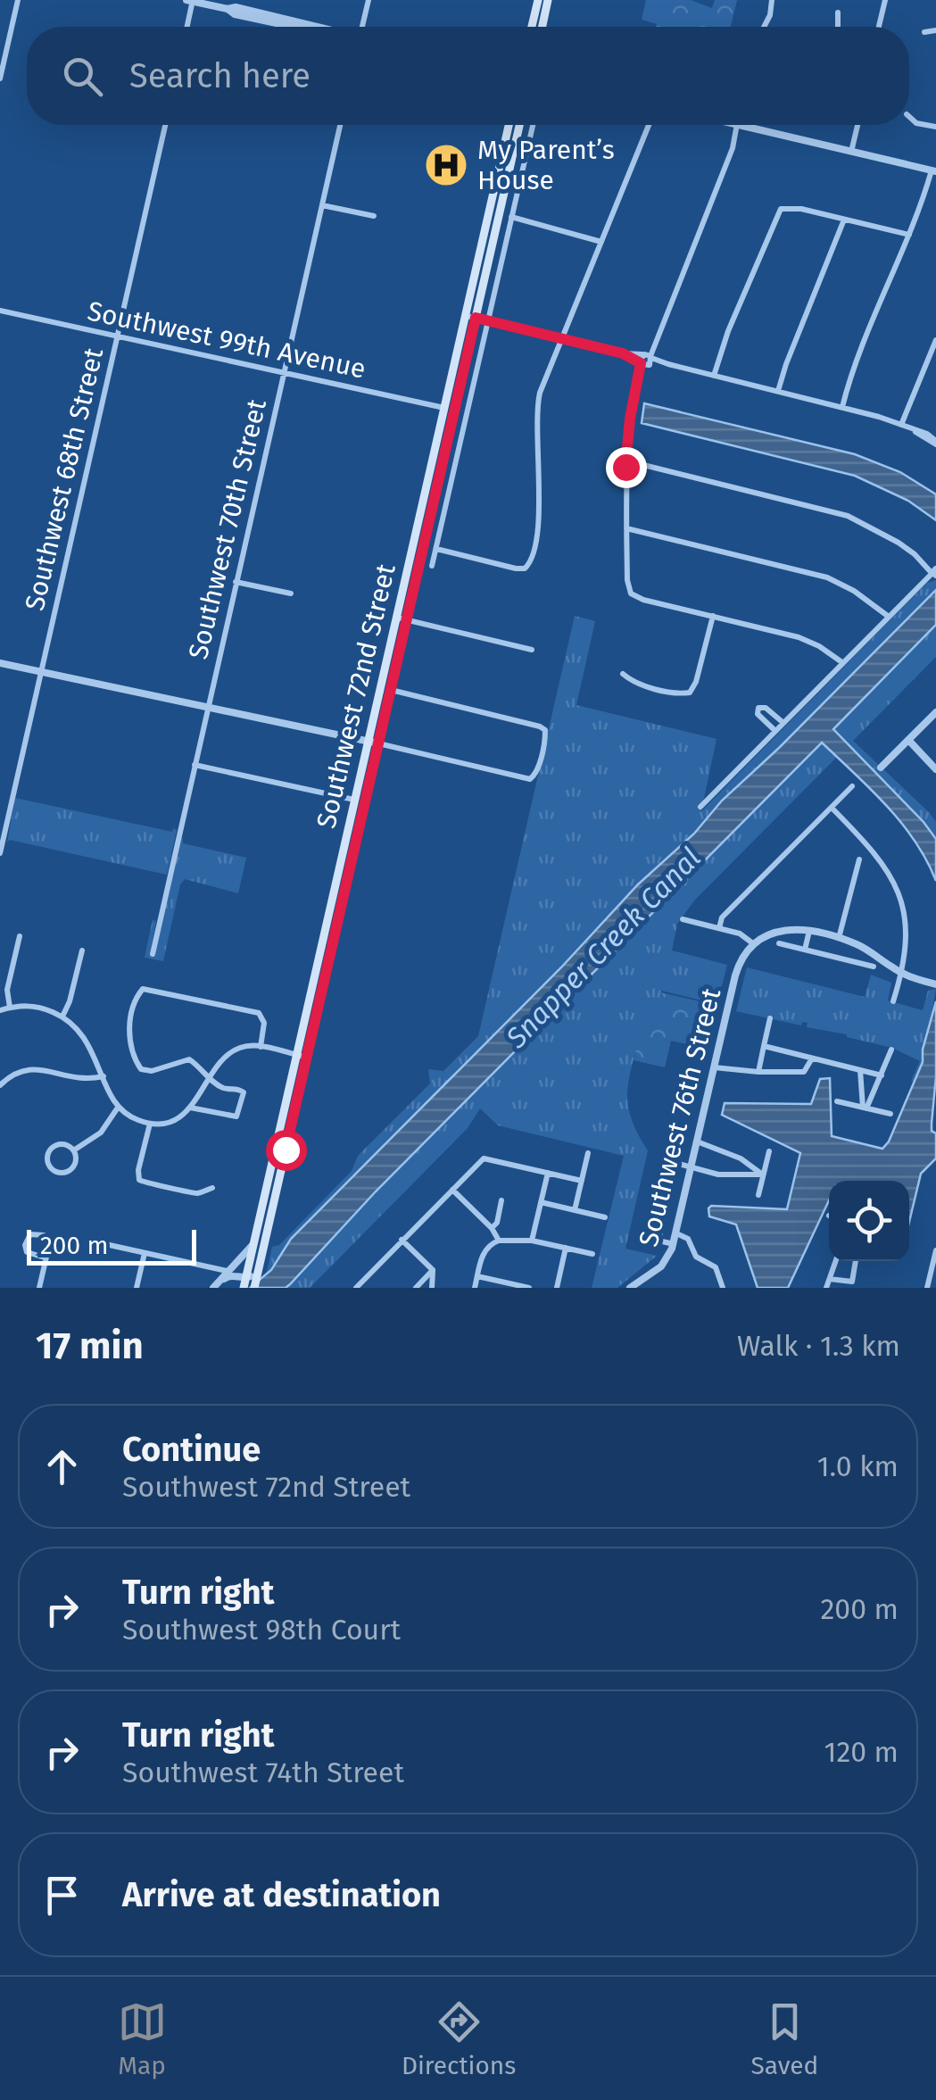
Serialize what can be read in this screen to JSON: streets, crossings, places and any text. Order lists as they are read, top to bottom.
{
  "streets": {
    "main road": ["Southwest 72nd Street"],
    "street": [
      "Southwest 99th Avenue",
      "Southwest 68th Street",
      "Southwest 70th Street",
      "Southwest 76th Street"
    ]
  },
  "crossings": [
    ["Southwest 99th Avenue", "Southwest 68th Street"],
    ["Southwest 99th Avenue", "Southwest 70th Street"],
    ["Southwest 99th Avenue", "Southwest 72nd Street"]
  ],
  "water": ["Snapper Creek Canal"],
  "places": {
    "hospital": ["My Parent’s House"]
  },
  "scale_bar": "200 m",
  "page": {
    "search": "Search here",
    "scale": "200 m",
    "heading": ["17 min", "Walk · 1.3 km"],
    "list": [
      ["Continue", "Southwest 72nd Street", "1.0 km"],
      ["Turn right", "Southwest 98th Court", "200 m"],
      ["Turn right", "Southwest 74th Street", "120 m"],
      "Arrive at destination"
    ],
    "nav": ["Map", "Directions", "Saved"]
  }
}
